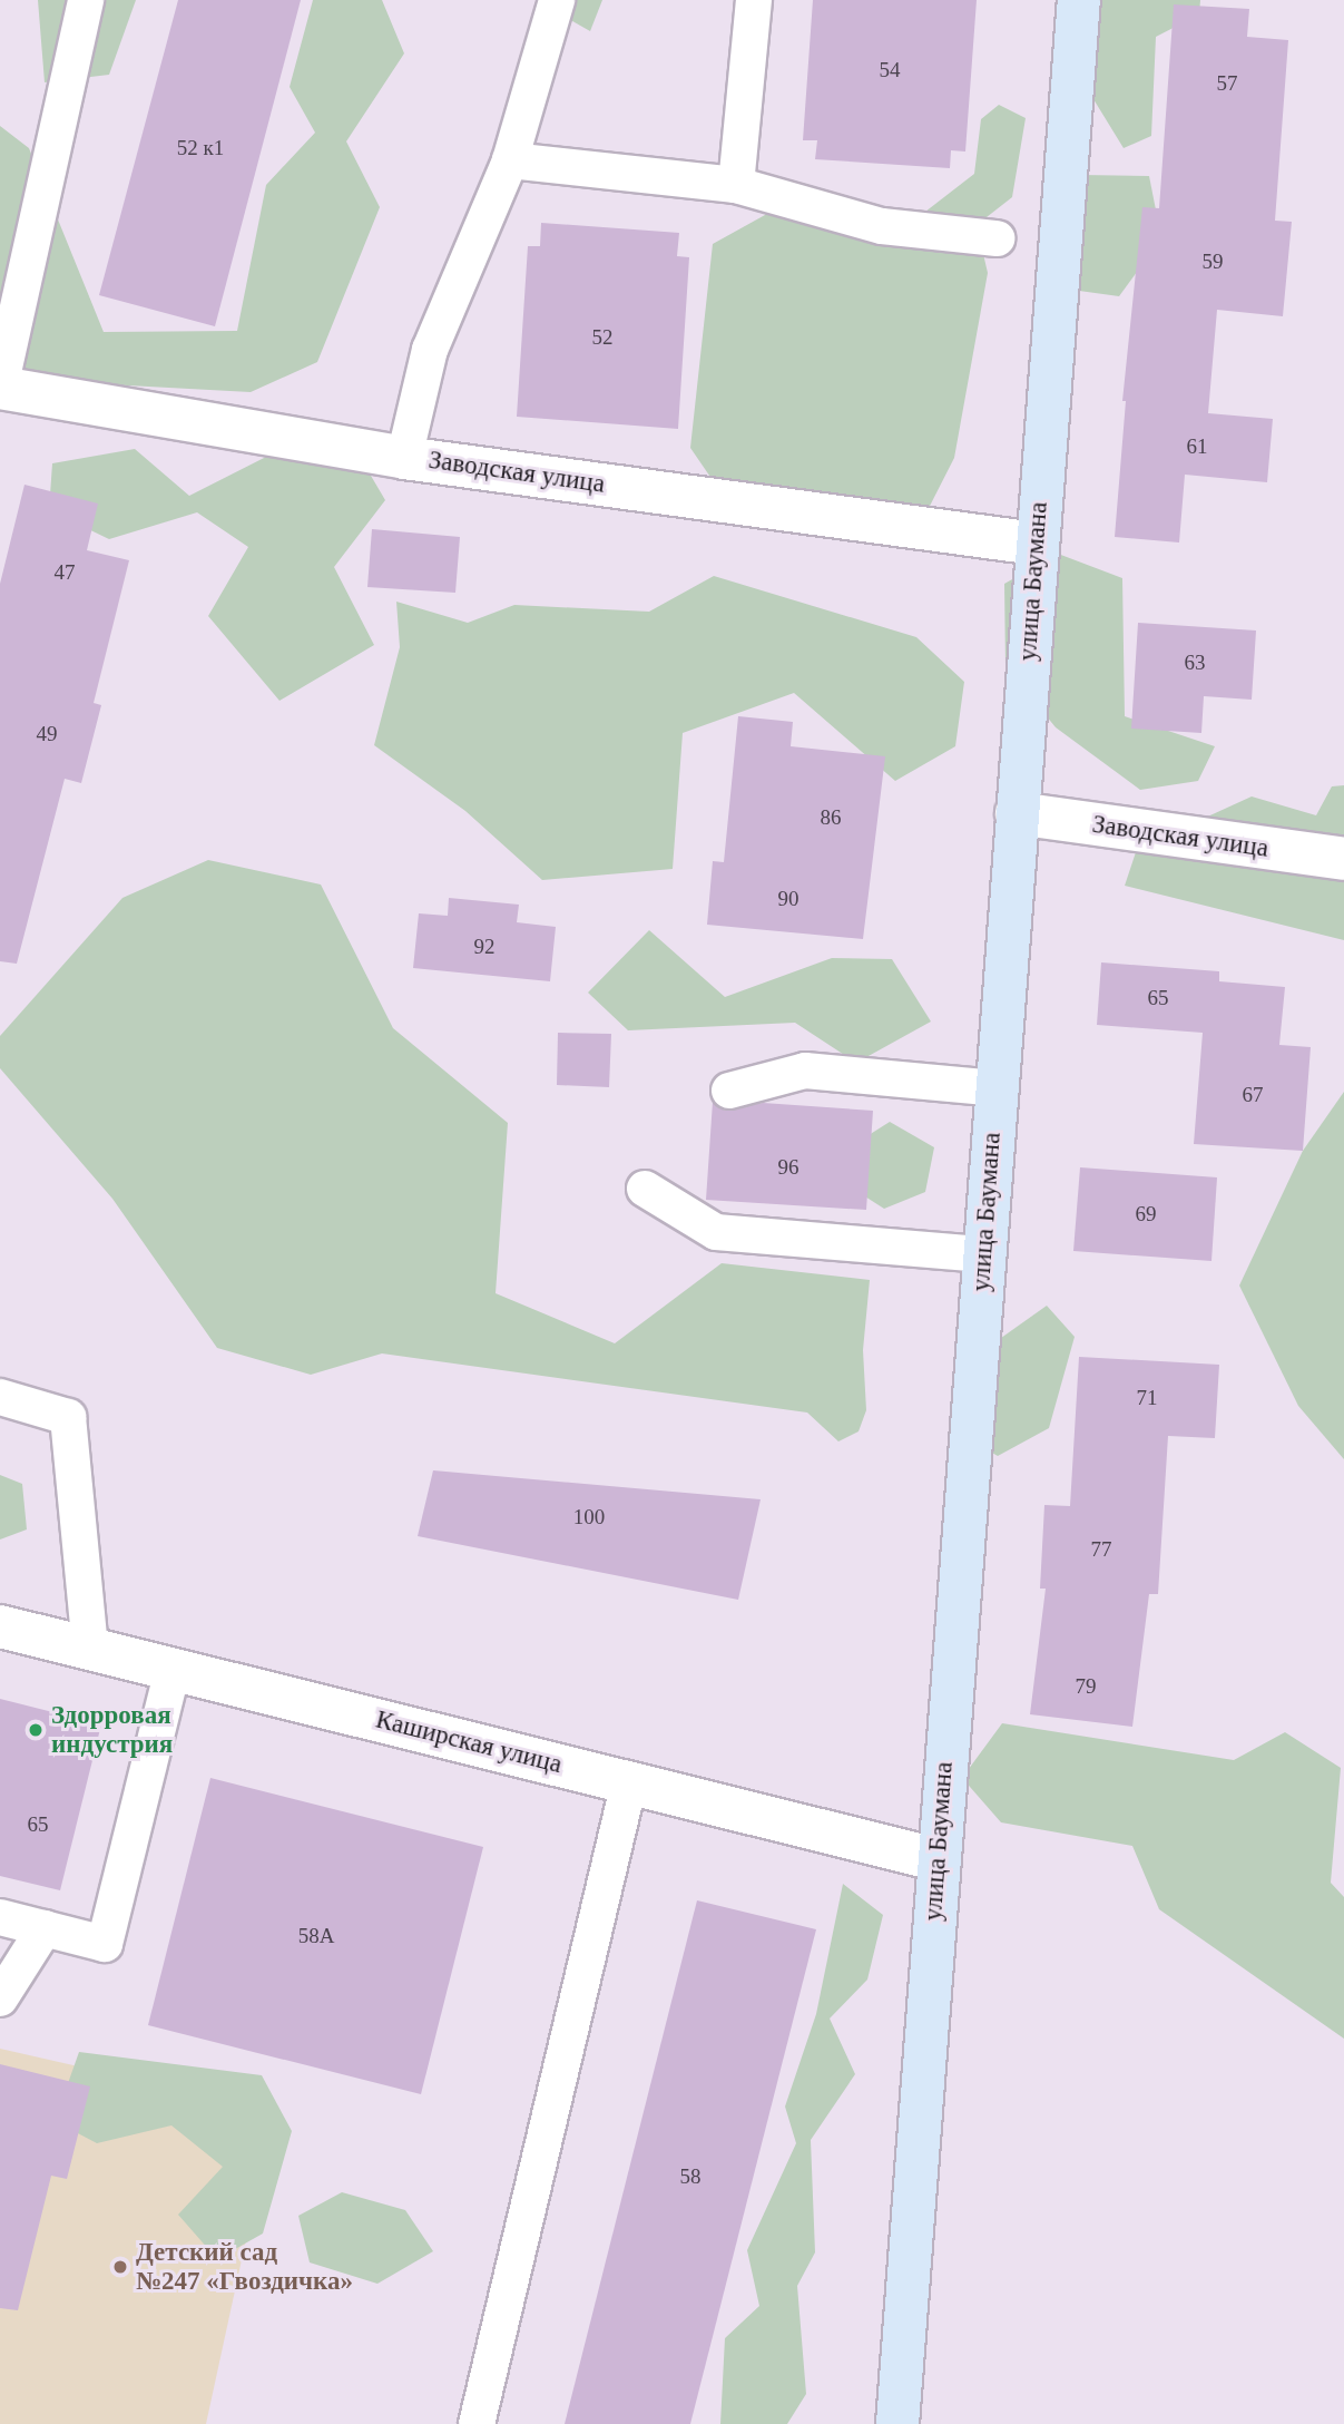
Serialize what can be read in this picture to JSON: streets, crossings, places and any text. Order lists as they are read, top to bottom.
{
  "streets": {
    "street": ["Заводская улица", "улица Баумана", "Каширская улица"]
  },
  "crossings": [
    ["Заводская улица", "улица Баумана"],
    ["улица Баумана", "Каширская улица"]
  ],
  "places": ["Здорровая индустрия", "Детский сад №247 «Гвоздичка»"],
  "house_numbers": [
    "54",
    "57",
    "52 к1",
    "59",
    "52",
    "61",
    "47",
    "63",
    "49",
    "86",
    "90",
    "92",
    "65",
    "67",
    "96",
    "69",
    "71",
    "100",
    "77",
    "79",
    "65",
    "58А",
    "58"
  ]
}
